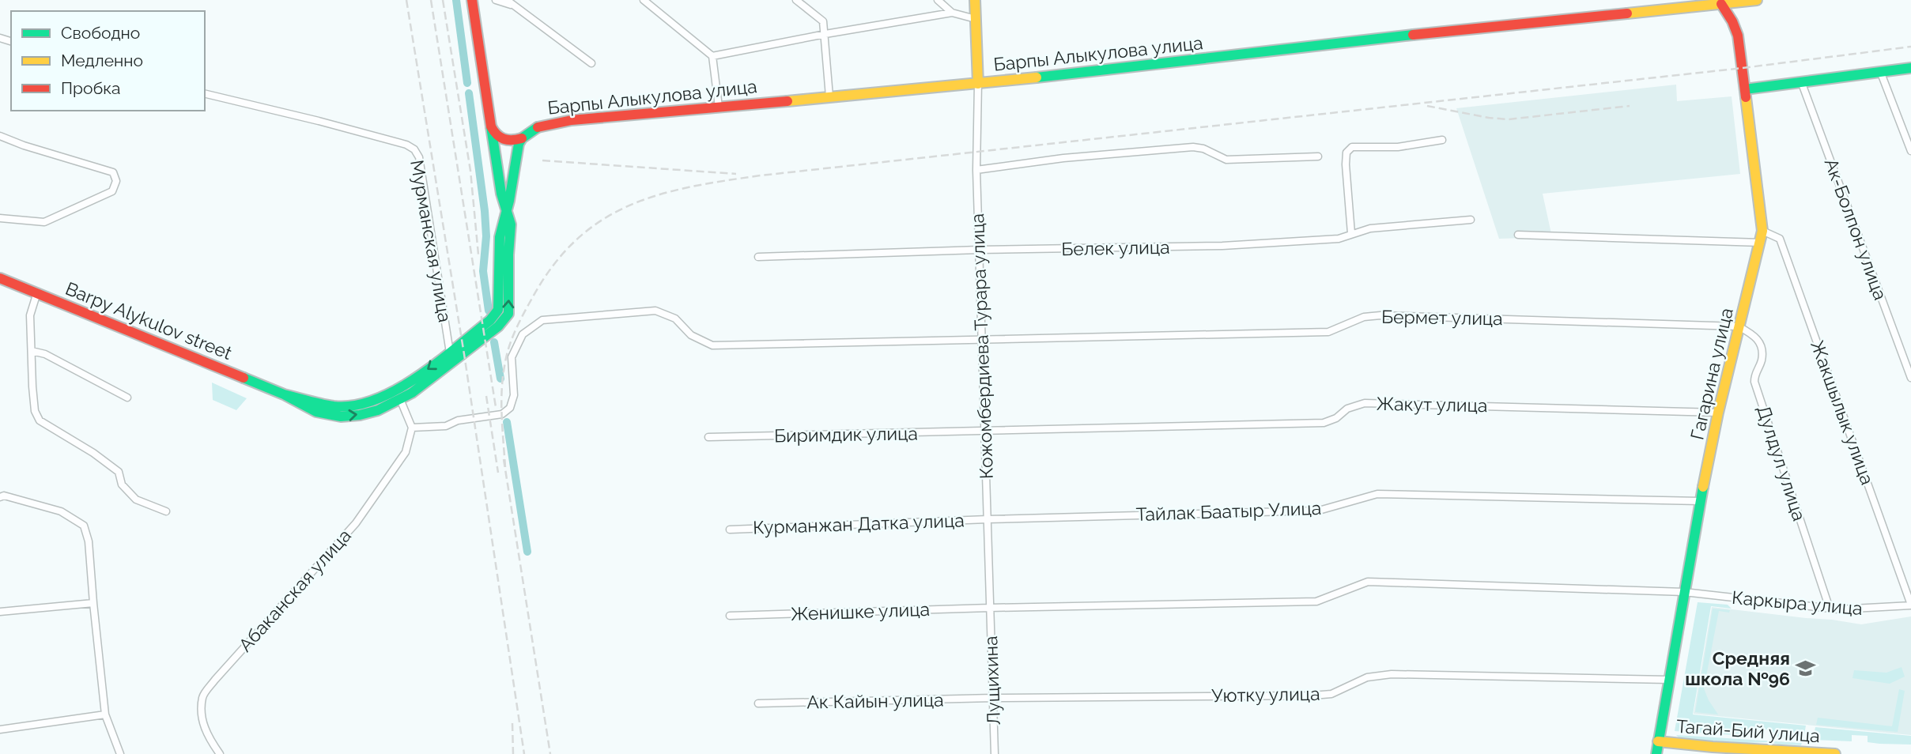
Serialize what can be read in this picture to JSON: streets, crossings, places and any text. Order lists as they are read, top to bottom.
{
  "streets": {
    "main road": [
      "Барпы Алыкулова улица",
      "Barpy Alykulov street",
      "Гагарина улица",
      "Тагай-Бий улица"
    ],
    "street": [
      "Ак-Болпон улица",
      "Мурманская улица",
      "Белек улица",
      "Бермет улица",
      "Кожомбердиева Турара улица",
      "Жакут улица",
      "Жакшылык улица",
      "Биримдик улица",
      "Дулдул улица",
      "Тайлак Баатыр Улица",
      "Курманжан Датка улица",
      "Абаканская улица",
      "Каркыра улица",
      "Женишке улица",
      "Лущихина",
      "Уютку улица",
      "Ак Кайын улица"
    ]
  },
  "crossings": [
    ["Барпы Алыкулова улица", "Кожомбердиева Турара улица"],
    ["Барпы Алыкулова улица", "Гагарина улица"],
    ["Белек улица", "Кожомбердиева Турара улица"],
    ["Бермет улица", "Кожомбердиева Турара улица"],
    ["Бермет улица", "Гагарина улица"],
    ["Бермет улица", "Дулдул улица"],
    ["Кожомбердиева Турара улица", "Жакут улица"],
    ["Кожомбердиева Турара улица", "Биримдик улица"],
    ["Кожомбердиева Турара улица", "Тайлак Баатыр Улица"],
    ["Кожомбердиева Турара улица", "Курманжан Датка улица"],
    ["Кожомбердиева Турара улица", "Каркыра улица"],
    ["Кожомбердиева Турара улица", "Женишке улица"],
    ["Кожомбердиева Турара улица", "Лущихина"],
    ["Гагарина улица", "Жакут улица"],
    ["Гагарина улица", "Жакшылык улица"],
    ["Гагарина улица", "Дулдул улица"],
    ["Гагарина улица", "Тайлак Баатыр Улица"],
    ["Гагарина улица", "Каркыра улица"],
    ["Гагарина улица", "Уютку улица"],
    ["Гагарина улица", "Тагай-Бий улица"],
    ["Жакут улица", "Биримдик улица"],
    ["Жакшылык улица", "Каркыра улица"],
    ["Дулдул улица", "Каркыра улица"],
    ["Тайлак Баатыр Улица", "Курманжан Датка улица"],
    ["Каркыра улица", "Женишке улица"],
    ["Каркыра улица", "Лущихина"],
    ["Женишке улица", "Лущихина"],
    ["Лущихина", "Уютку улица"],
    ["Лущихина", "Ак Кайын улица"],
    ["Уютку улица", "Ак Кайын улица"]
  ],
  "places": {
    "school or university": ["Средняя школа №96"]
  },
  "legend": ["Свободно", "Медленно", "Пробка"]
}
